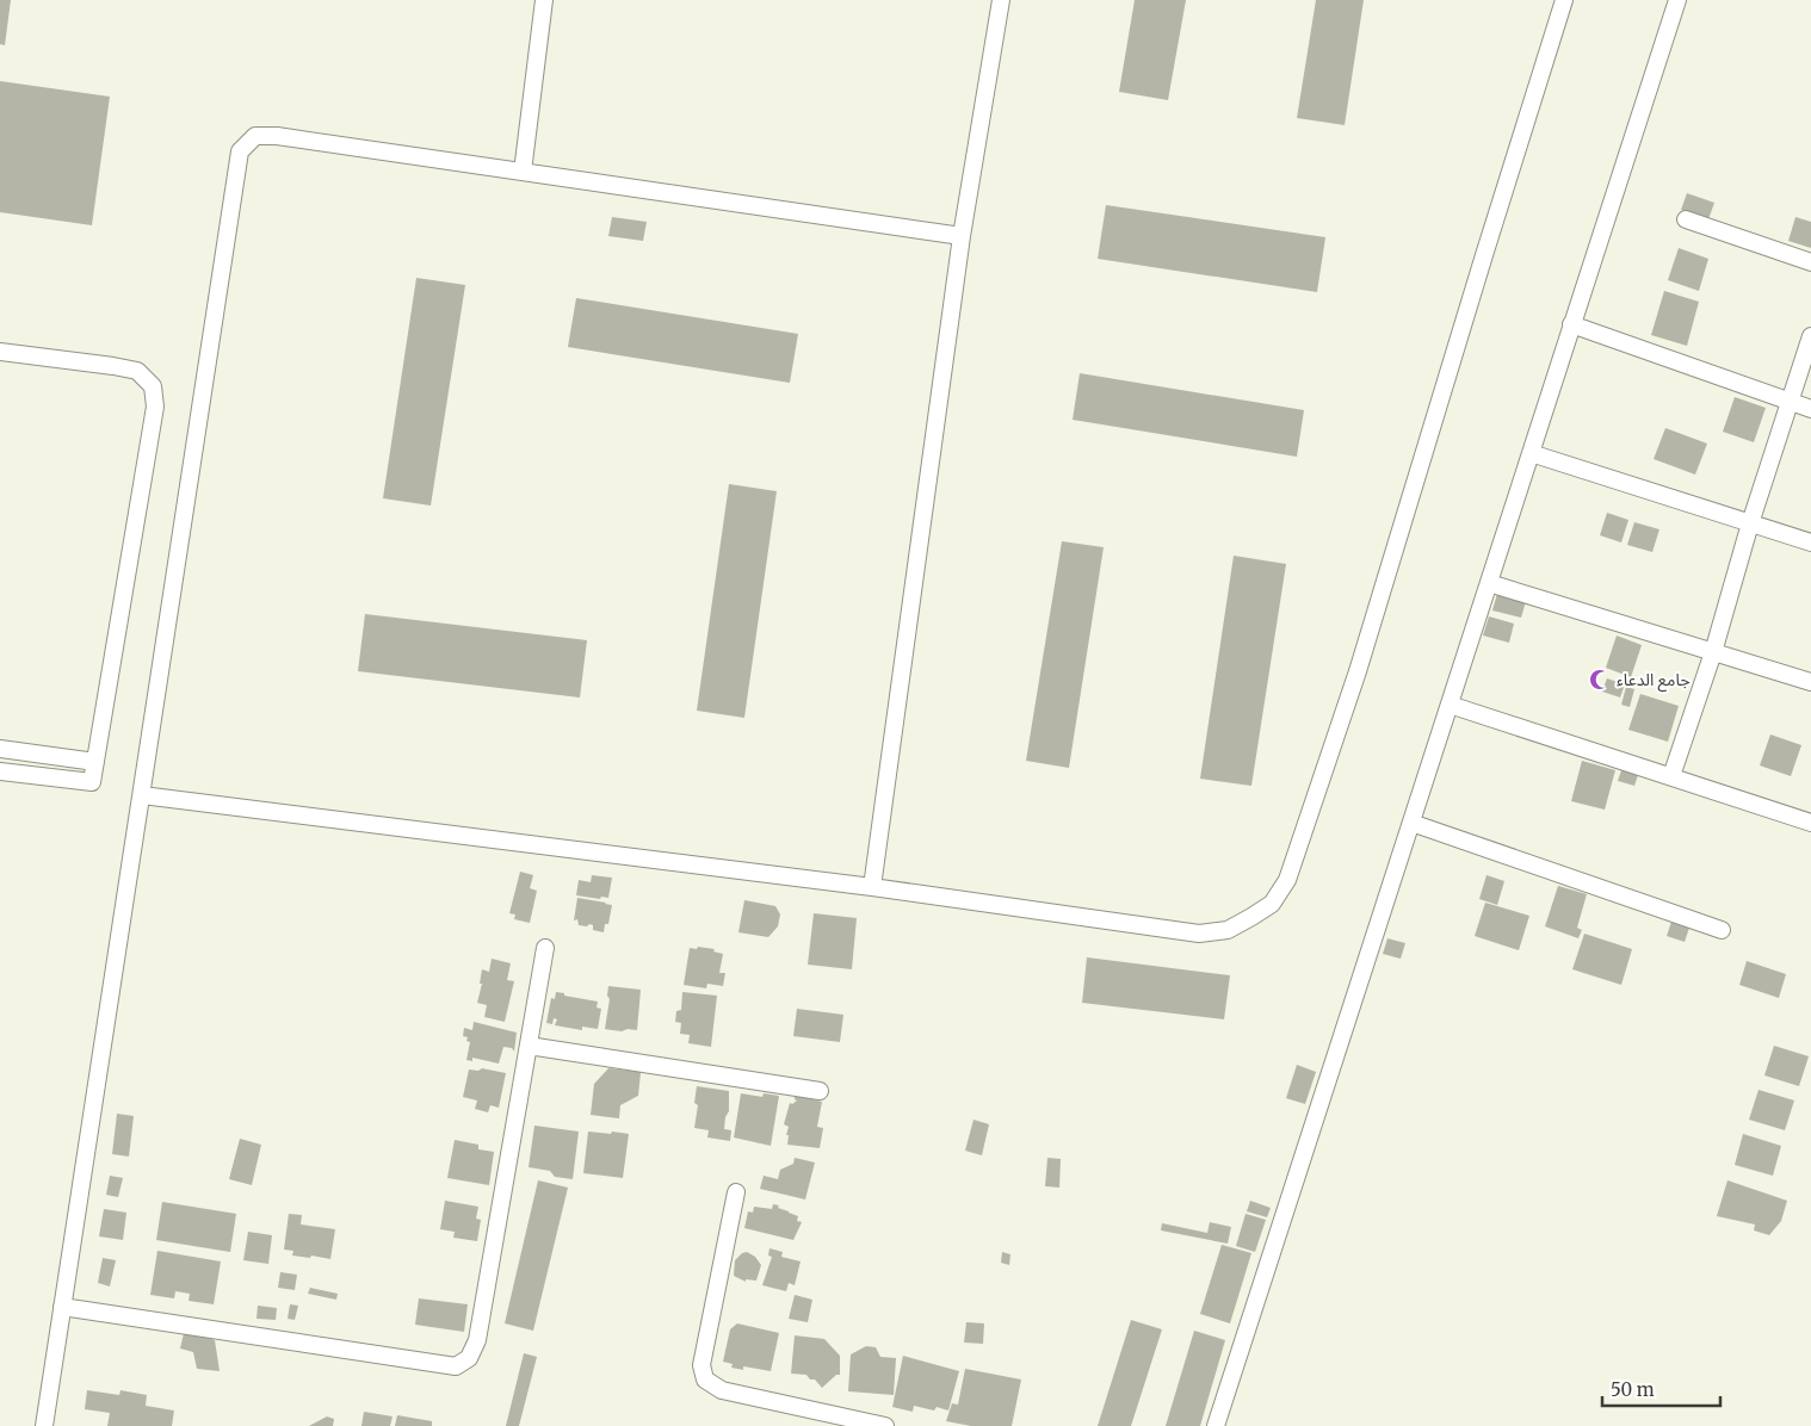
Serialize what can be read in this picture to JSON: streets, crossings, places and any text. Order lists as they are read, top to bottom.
{
  "places": {
    "mosque": ["جامع الدعاء"]
  },
  "scale_bar": "50 m"
}
